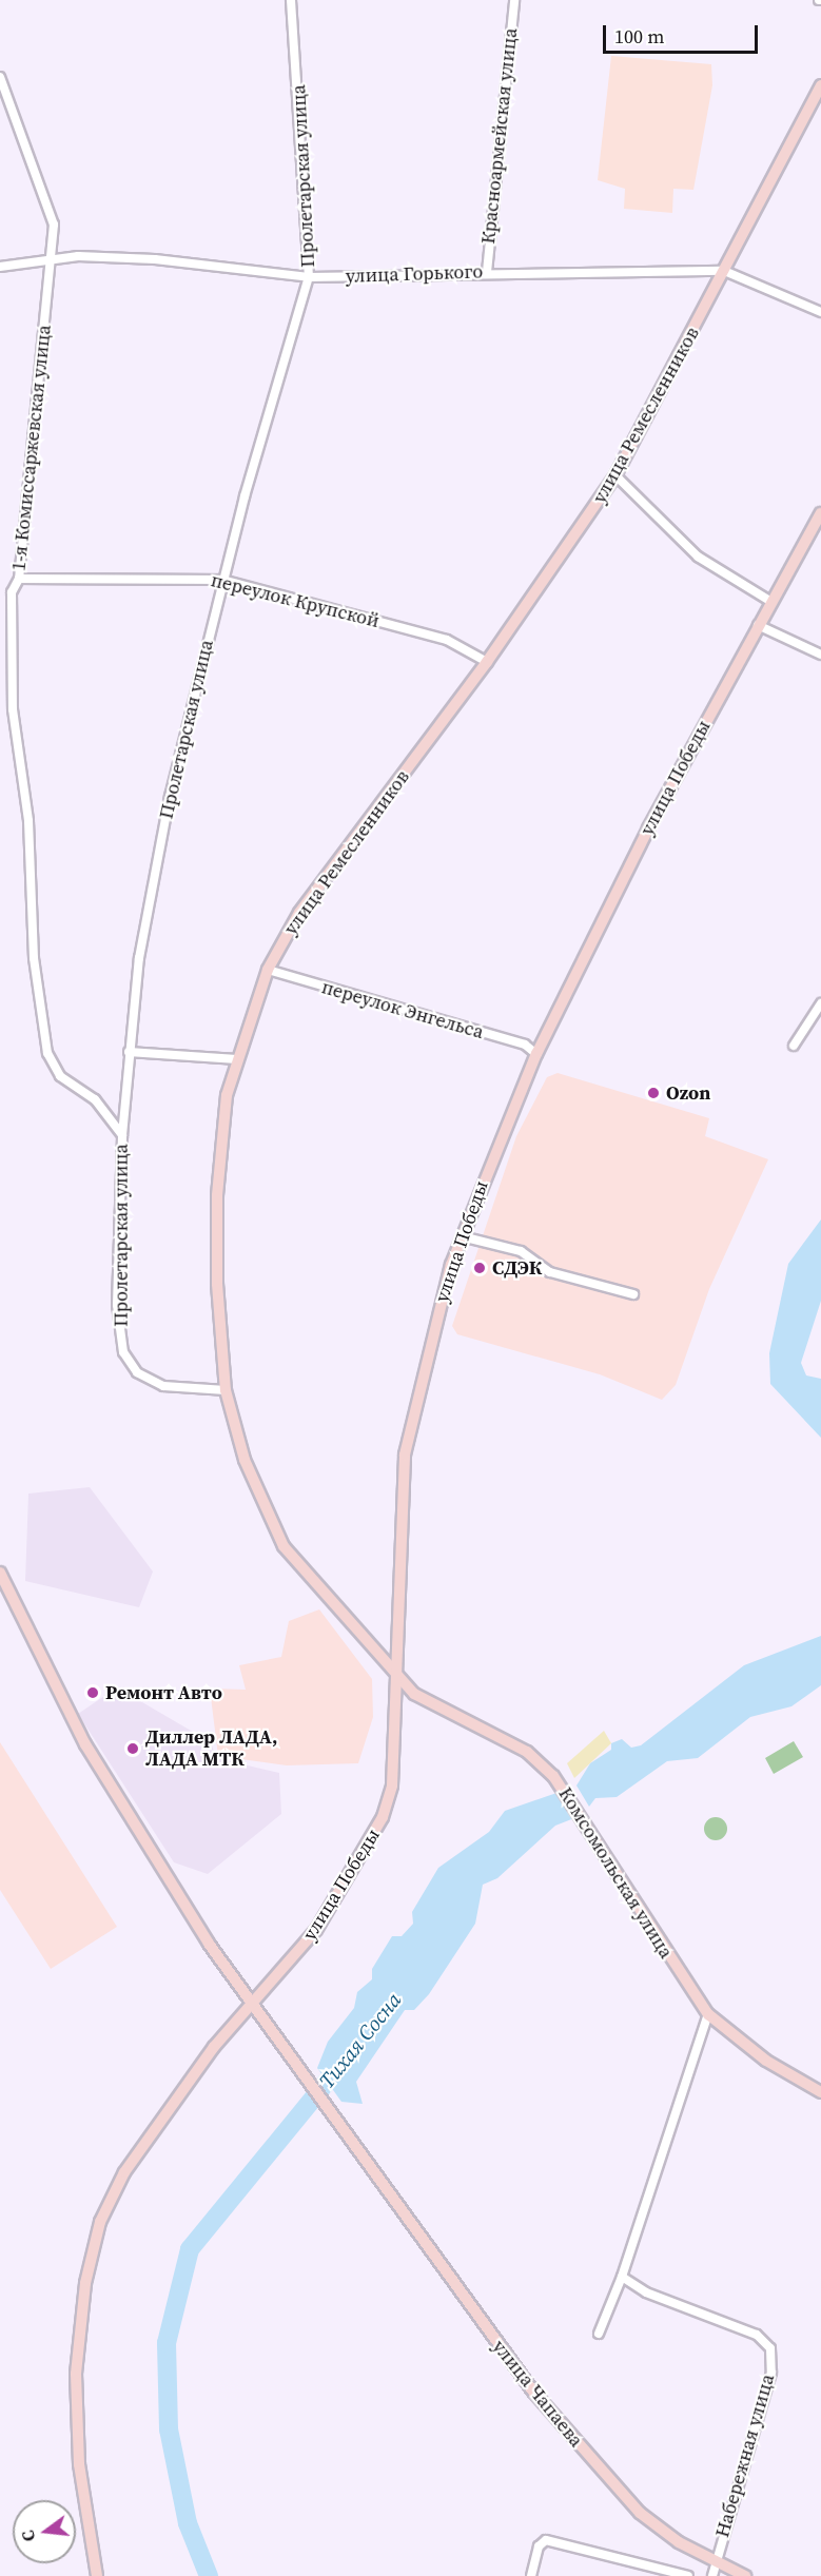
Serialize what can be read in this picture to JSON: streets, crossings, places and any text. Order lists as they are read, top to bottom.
{
  "streets": {
    "main road": [
      "улица Ремесленников",
      "улица Победы",
      "Комсомольская улица",
      "улица Чапаева"
    ],
    "street": [
      "Красноармейская улица",
      "Пролетарская улица",
      "улица Горького",
      "1-я Комиссаржевская улица",
      "переулок Крупской",
      "переулок Энгельса",
      "Набережная улица"
    ]
  },
  "crossings": [
    ["Красноармейская улица", "улица Горького"],
    ["Пролетарская улица", "улица Горького"],
    ["Пролетарская улица", "улица Ремесленников"],
    ["Пролетарская улица", "1-я Комиссаржевская улица"],
    ["Пролетарская улица", "переулок Крупской"],
    ["улица Горького", "улица Ремесленников"],
    ["улица Горького", "1-я Комиссаржевская улица"],
    ["улица Ремесленников", "переулок Крупской"],
    ["улица Ремесленников", "улица Победы"],
    ["улица Ремесленников", "переулок Энгельса"],
    ["улица Ремесленников", "Комсомольская улица"],
    ["1-я Комиссаржевская улица", "переулок Крупской"],
    ["улица Победы", "переулок Энгельса"],
    ["улица Победы", "Комсомольская улица"],
    ["улица Победы", "улица Чапаева"],
    ["улица Чапаева", "Набережная улица"]
  ],
  "water": ["Тихая Сосна"],
  "places": [
    "Ozon",
    "СДЭК",
    "Ремонт Авто",
    "Диллер ЛАДА, ЛАДА МТК"
  ],
  "scale_bar": "100 m",
  "north": "left"
}
